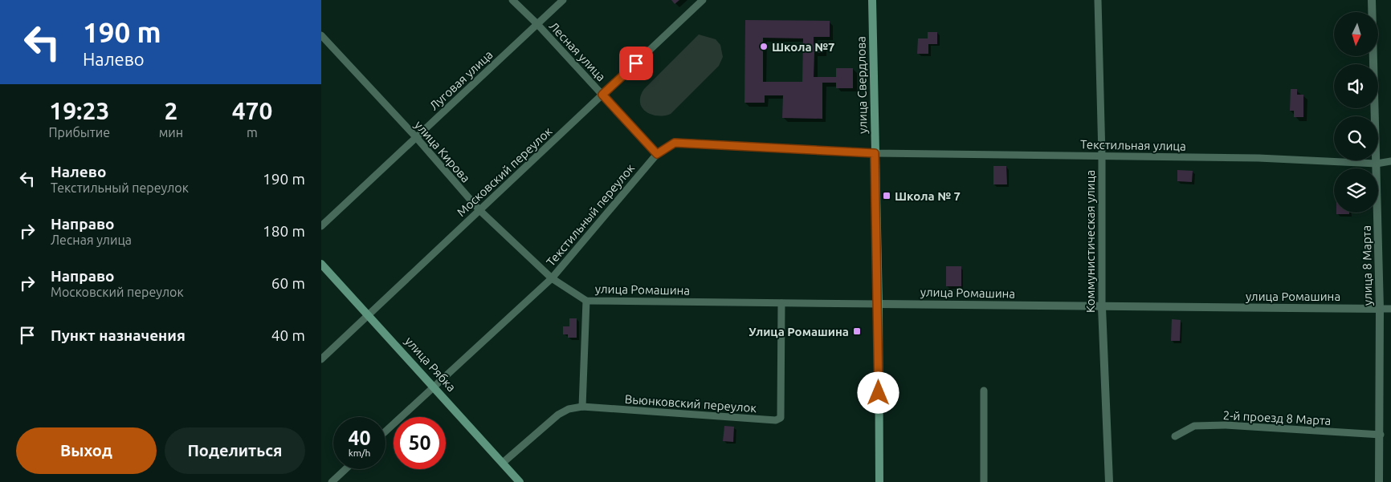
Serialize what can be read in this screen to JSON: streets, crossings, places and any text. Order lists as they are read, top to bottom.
{
  "streets": {
    "main road": ["улица Свердлова", "улица Рябка"],
    "street": [
      "Лесная улица",
      "Луговая улица",
      "Текстильная улица",
      "улица Кирова",
      "Московский переулок",
      "Текстильный переулок",
      "Коммунистическая улица",
      "улица 8 Марта",
      "улица Ромашина",
      "Вьюнковский переулок",
      "2-й проезд 8 Марта"
    ]
  },
  "crossings": [
    ["Лесная улица", "Луговая улица"],
    ["Лесная улица", "Московский переулок"],
    ["Лесная улица", "Текстильный переулок"],
    ["Луговая улица", "улица Кирова"],
    ["улица Свердлова", "Текстильная улица"],
    ["улица Свердлова", "Текстильный переулок"],
    ["улица Свердлова", "улица Ромашина"],
    ["Текстильная улица", "Текстильный переулок"],
    ["Текстильная улица", "Коммунистическая улица"],
    ["Текстильная улица", "улица 8 Марта"],
    ["улица Кирова", "Московский переулок"],
    ["улица Кирова", "Текстильный переулок"],
    ["улица Кирова", "улица Ромашина"],
    ["Московский переулок", "улица Рябка"],
    ["Текстильный переулок", "улица Ромашина"],
    ["Текстильный переулок", "улица Рябка"],
    ["Коммунистическая улица", "улица Ромашина"],
    ["улица 8 Марта", "улица Ромашина"],
    ["улица 8 Марта", "2-й проезд 8 Марта"],
    ["улица Ромашина", "Вьюнковский переулок"],
    ["улица Рябка", "Вьюнковский переулок"]
  ],
  "places": {
    "other": ["Школа №7"],
    "transit": ["Школа № 7", "Улица Ромашина"]
  },
  "north": "bottom",
  "page": {
    "turn": ["190 m", "Налево"],
    "eta": [
      "19:23",
      "Прибытие",
      "2",
      "мин",
      "470",
      "m"
    ],
    "list": [
      {
        "name": "Налево",
        "note": "Текстильный переулок",
        "value": "190 m"
      },
      {
        "name": "Направо",
        "note": "Лесная улица",
        "value": "180 m"
      },
      {
        "name": "Направо",
        "note": "Московский переулок",
        "value": "60 m"
      },
      {
        "name": "Пункт назначения",
        "value": "40 m"
      }
    ],
    "speed": "40 km/h",
    "limit": "50",
    "buttons": ["Выход", "Поделиться"]
  }
}
